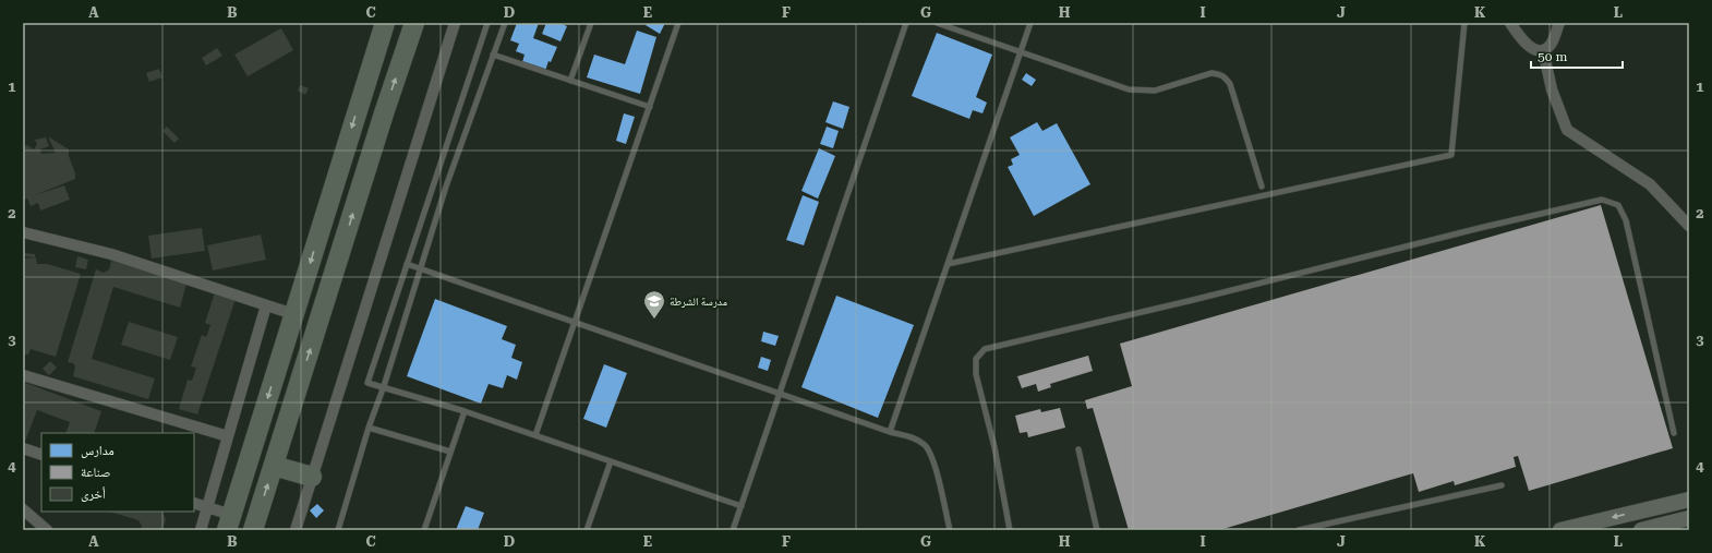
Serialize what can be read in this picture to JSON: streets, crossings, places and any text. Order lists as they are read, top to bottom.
{
  "places": {
    "school or university": ["مدرسة الشرطة"]
  },
  "legend": ["مدارس", "صناعة", "أخرى"],
  "scale_bar": "50 m",
  "grid": {
    "columns": [
      "A",
      "B",
      "C",
      "D",
      "E",
      "F",
      "G",
      "H",
      "I",
      "J",
      "K",
      "L"
    ],
    "rows": [
      "1",
      "2",
      "3",
      "4"
    ]
  }
}
